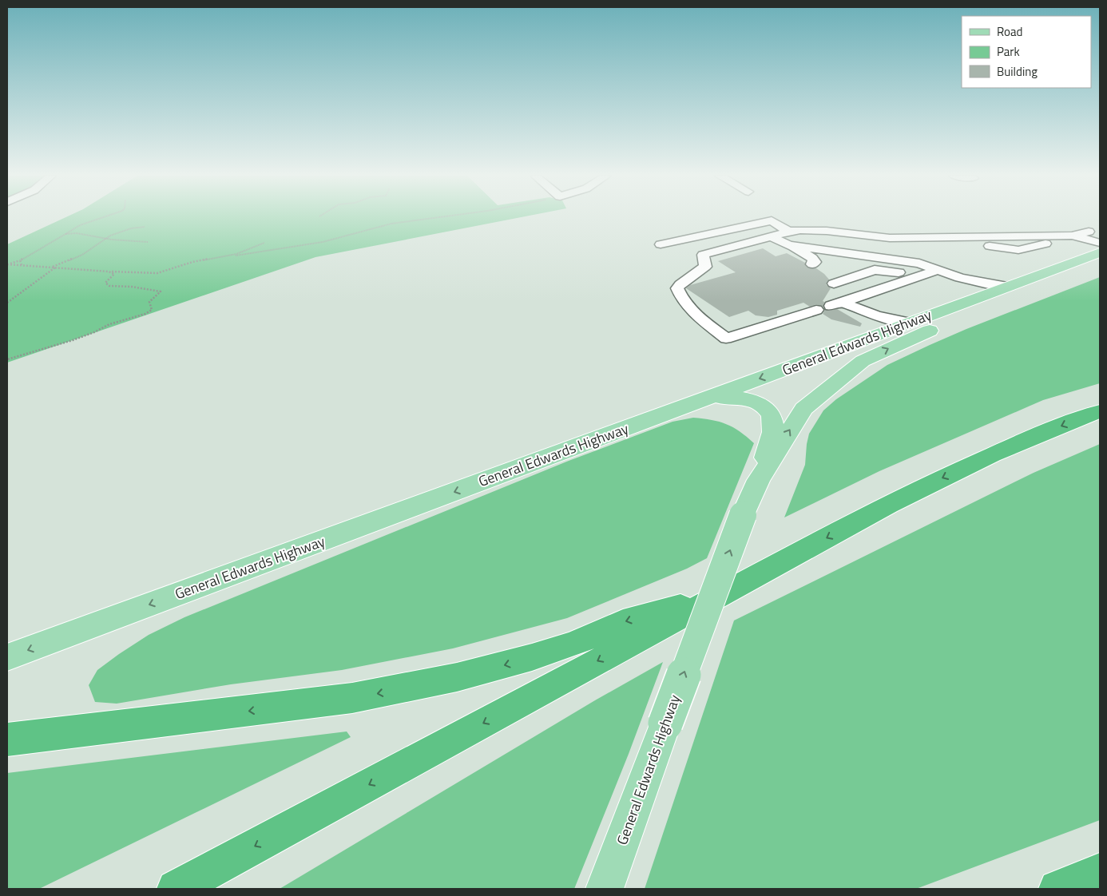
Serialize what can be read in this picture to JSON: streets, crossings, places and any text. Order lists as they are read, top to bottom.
{
  "streets": {
    "main road": ["General Edwards Highway"]
  },
  "legend": ["Road", "Park", "Building"]
}
